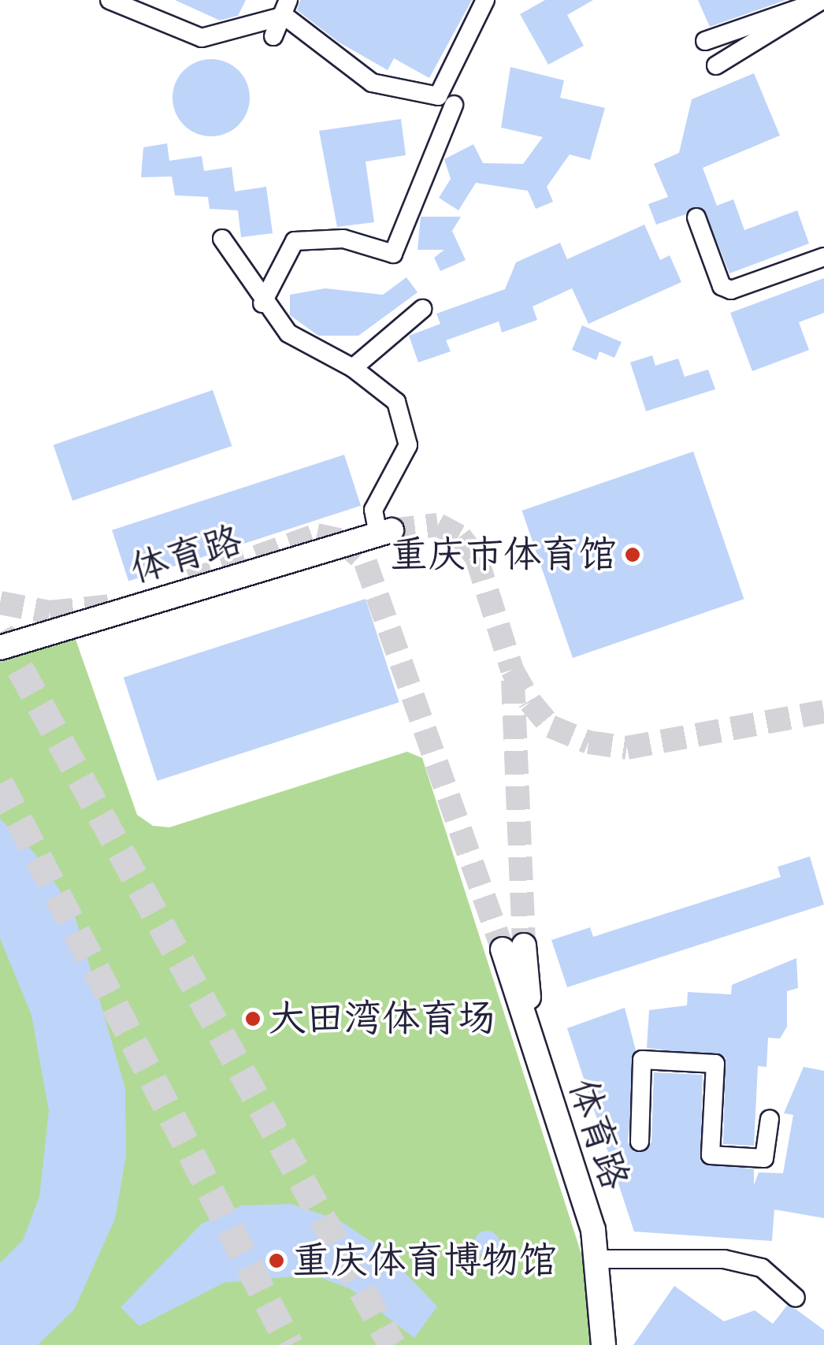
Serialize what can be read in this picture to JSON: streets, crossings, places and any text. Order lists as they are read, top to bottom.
{
  "streets": {
    "street": ["体育路"]
  },
  "places": ["重庆市体育馆", "大田湾体育场", "重庆体育博物馆"]
}
